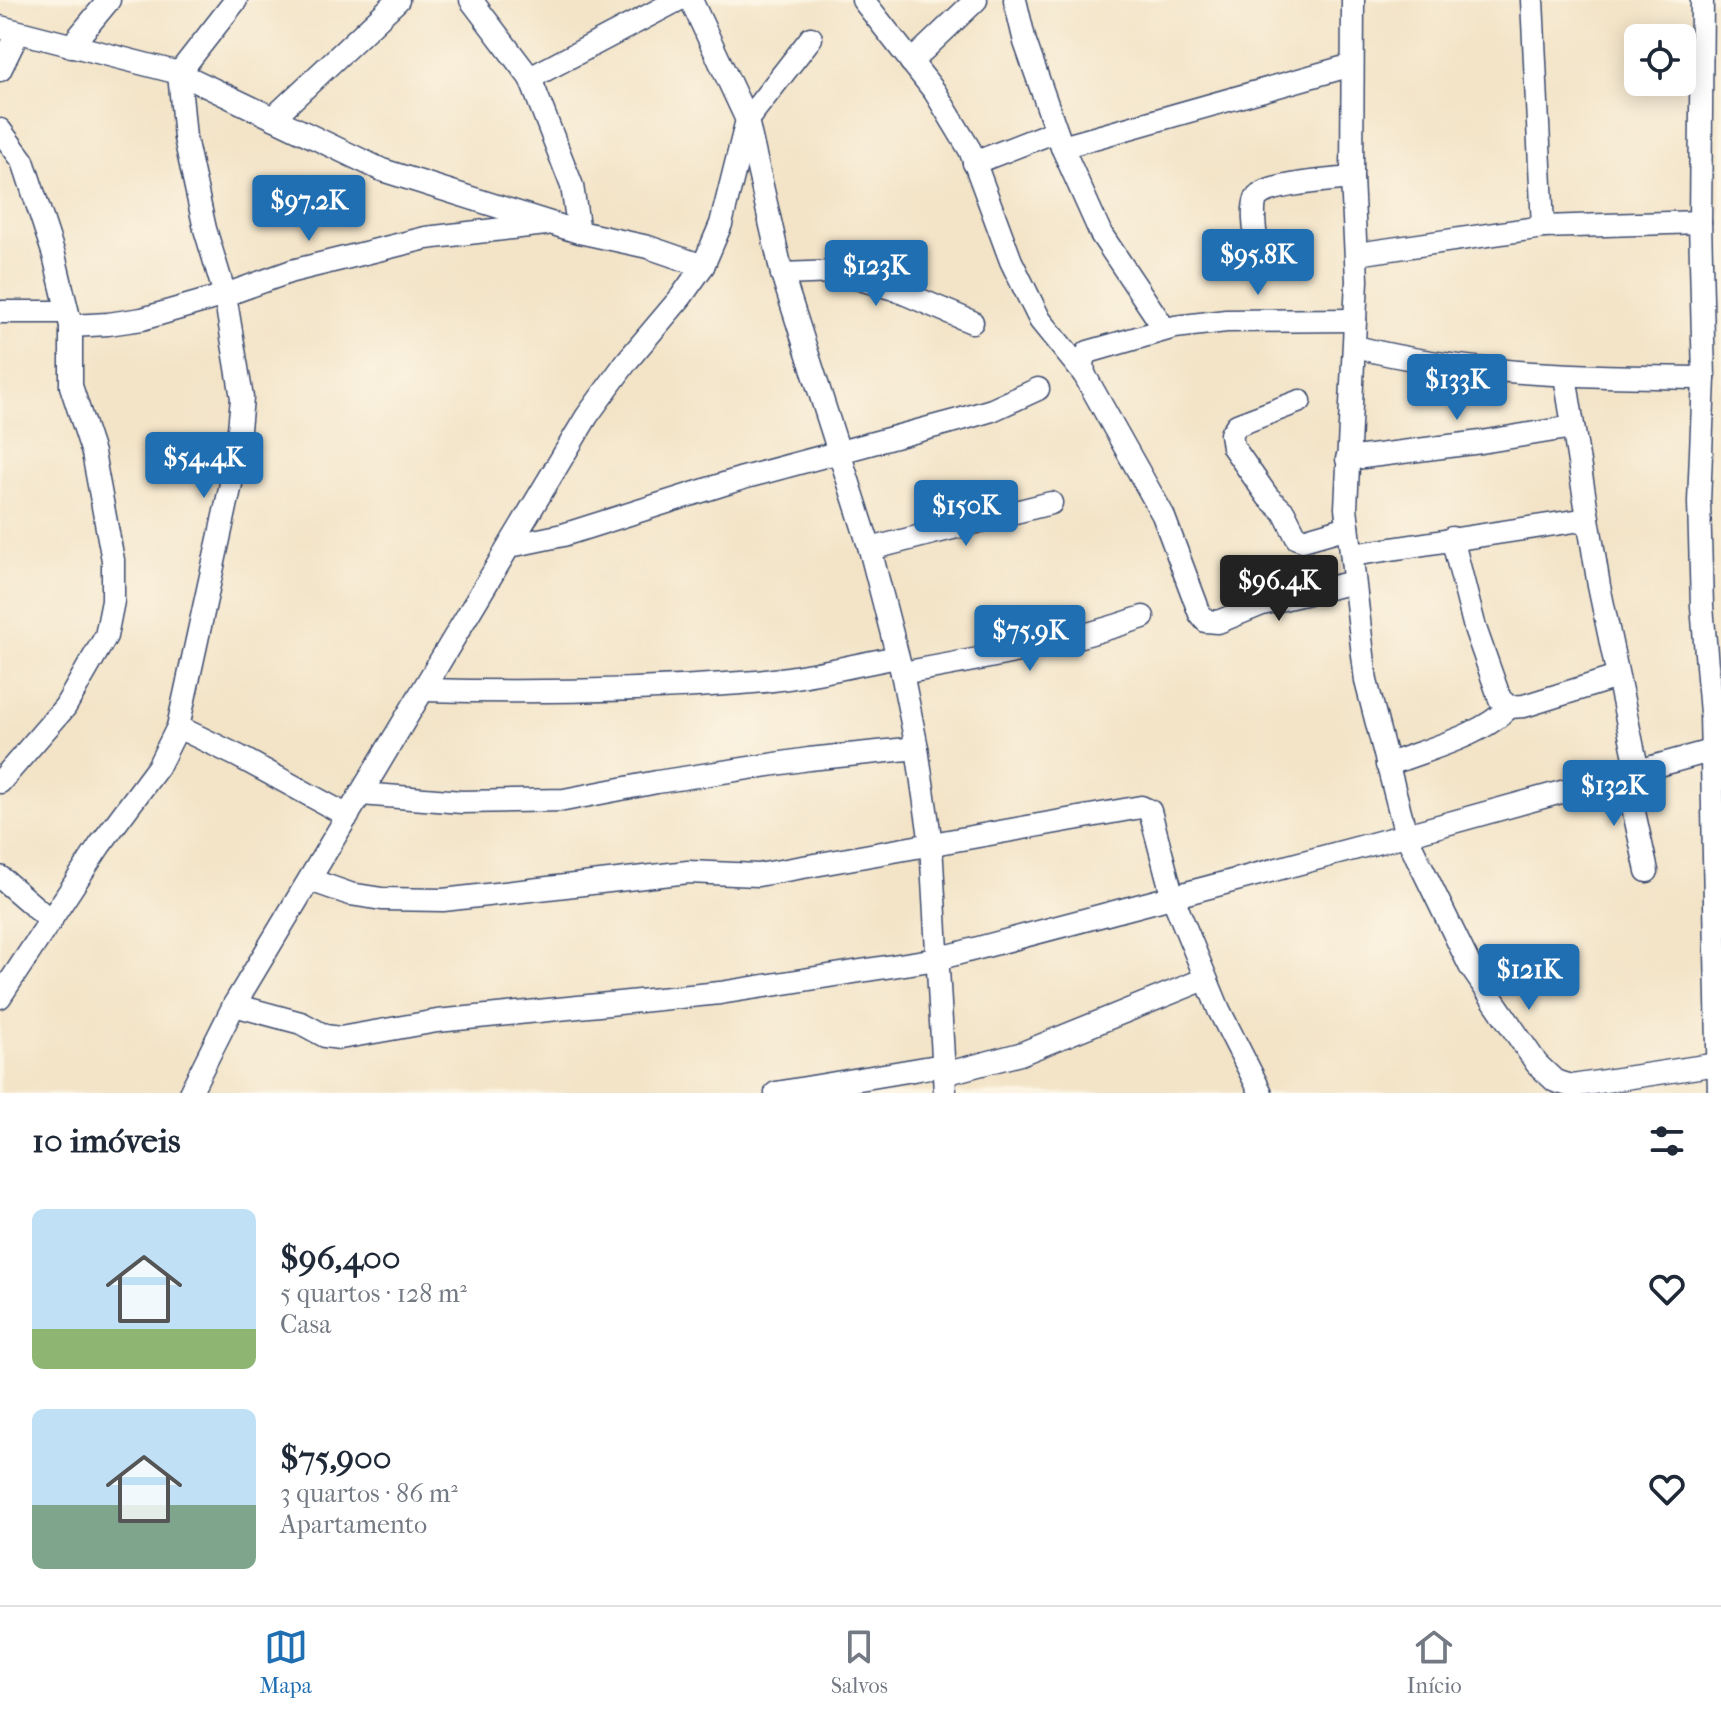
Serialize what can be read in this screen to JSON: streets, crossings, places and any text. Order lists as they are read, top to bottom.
{
  "page": {
    "price": [
      "$97.2K",
      "$95.8K",
      "$123K",
      "$133K",
      "$54.4K",
      "$150K",
      "$96.4K",
      "$75.9K",
      "$132K",
      "$121K"
    ],
    "heading": "10 imóveis",
    "list": [
      {
        "name": "$96,400",
        "note": "5 quartos · 128 m² · Casa"
      },
      {
        "name": "$75,900",
        "note": "3 quartos · 86 m² · Apartamento"
      }
    ],
    "tabs": ["Mapa", "Salvos", "Início"]
  }
}
